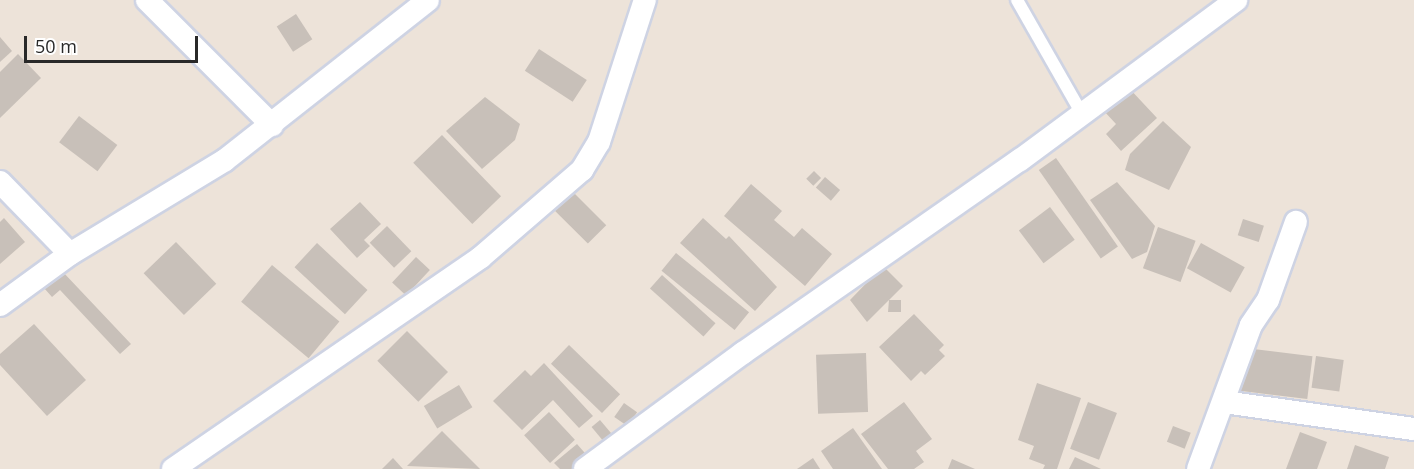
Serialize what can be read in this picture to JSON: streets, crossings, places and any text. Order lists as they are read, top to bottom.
{
  "scale_bar": "50 m"
}
